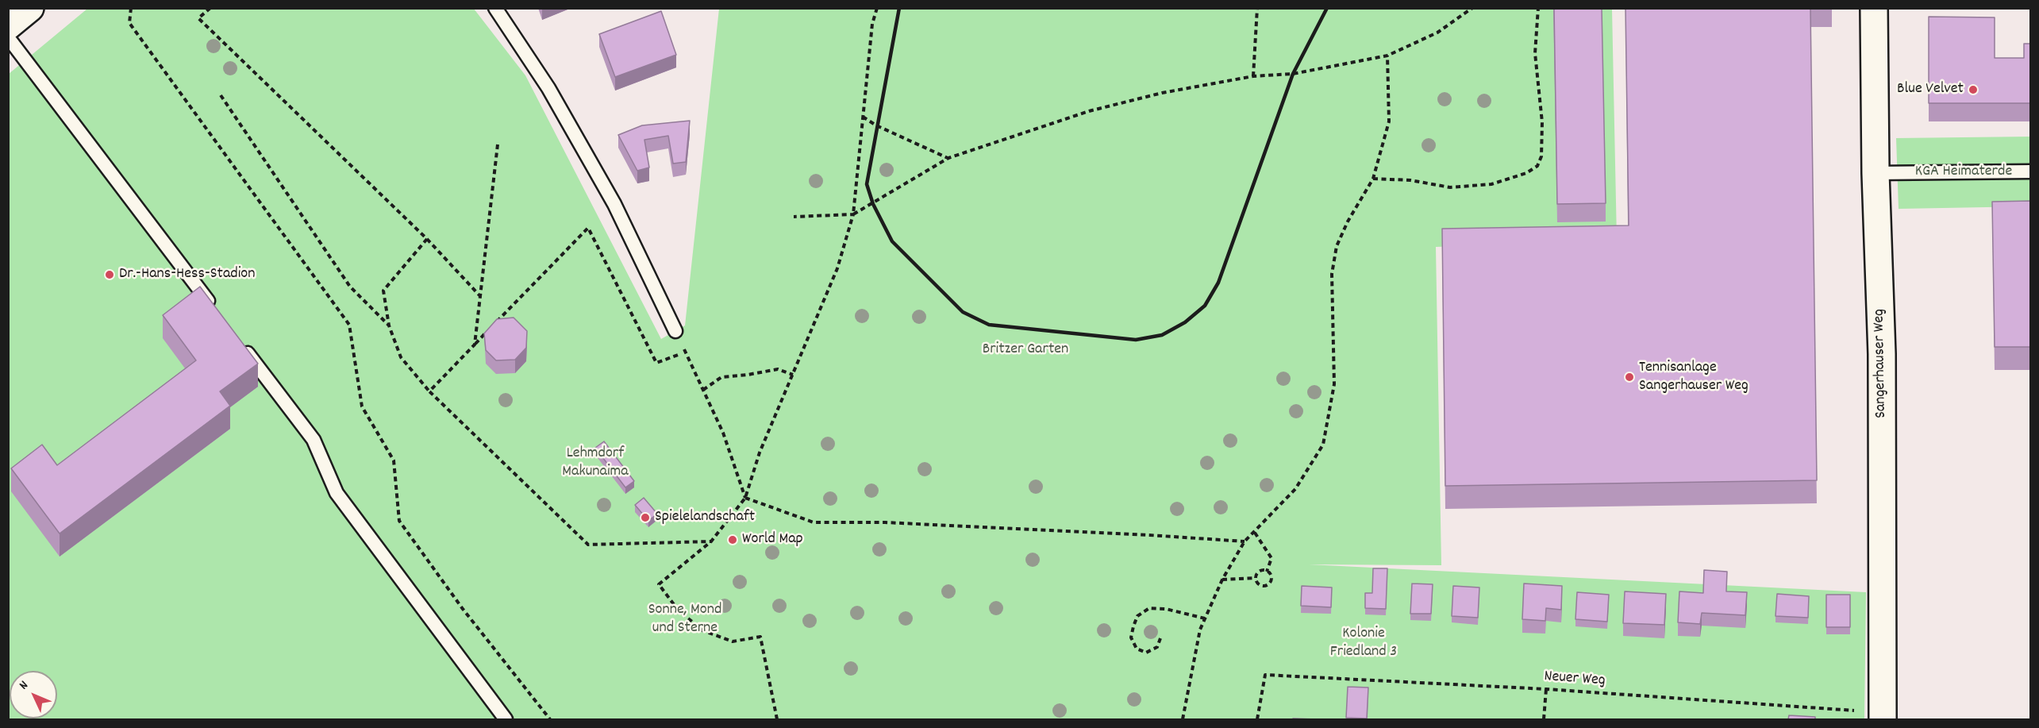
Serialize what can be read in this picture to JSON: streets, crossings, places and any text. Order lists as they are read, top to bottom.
{
  "streets": {
    "street": ["Sangerhauser Weg"],
    "path": ["Neuer Weg"]
  },
  "crossings": [
    ["Sangerhauser Weg", "Neuer Weg"]
  ],
  "parks": [
    "KGA Heimaterde",
    "Britzer Garten",
    "Lehmdorf Makunaima",
    "Sonne, Mond und Sterne",
    "Kolonie Friedland 3"
  ],
  "places": [
    "Blue Velvet",
    "Dr.-Hans-Hess-Stadion",
    "Tennisanlage Sangerhauser Weg",
    "Spielelandschaft",
    "World Map"
  ],
  "north": "top left"
}
